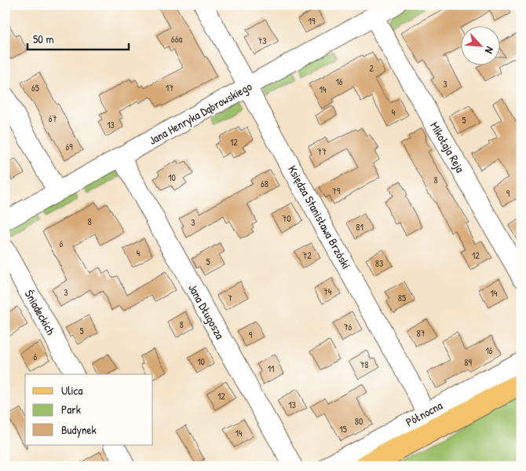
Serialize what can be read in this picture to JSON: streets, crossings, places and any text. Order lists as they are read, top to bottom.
{
  "streets": {
    "main road": ["Północna"],
    "street": [
      "Jana Henryka Dąbrowskiego",
      "Mikołaja Reja",
      "Księdza Stanisława Brzóski",
      "Jana Długosza",
      "Śniadeckich"
    ]
  },
  "crossings": [
    ["Jana Henryka Dąbrowskiego", "Mikołaja Reja"],
    ["Jana Henryka Dąbrowskiego", "Księdza Stanisława Brzóski"],
    ["Jana Henryka Dąbrowskiego", "Jana Długosza"],
    ["Księdza Stanisława Brzóski", "Północna"]
  ],
  "house_numbers": [
    "19",
    "66a",
    "73",
    "2",
    "16",
    "3",
    "65",
    "17",
    "14",
    "4",
    "67",
    "5",
    "13",
    "12",
    "69",
    "77",
    "10",
    "8",
    "68",
    "79",
    "9",
    "70",
    "8",
    "3",
    "81",
    "6",
    "4",
    "72",
    "12",
    "5",
    "83",
    "74",
    "3",
    "14",
    "7",
    "85",
    "8",
    "76",
    "5",
    "87",
    "9",
    "16",
    "6",
    "10",
    "89",
    "78",
    "11",
    "12",
    "13",
    "80",
    "15",
    "14"
  ],
  "legend": ["Ulica", "Park", "Budynek"],
  "scale_bar": "50 m",
  "north": "bottom right"
}
